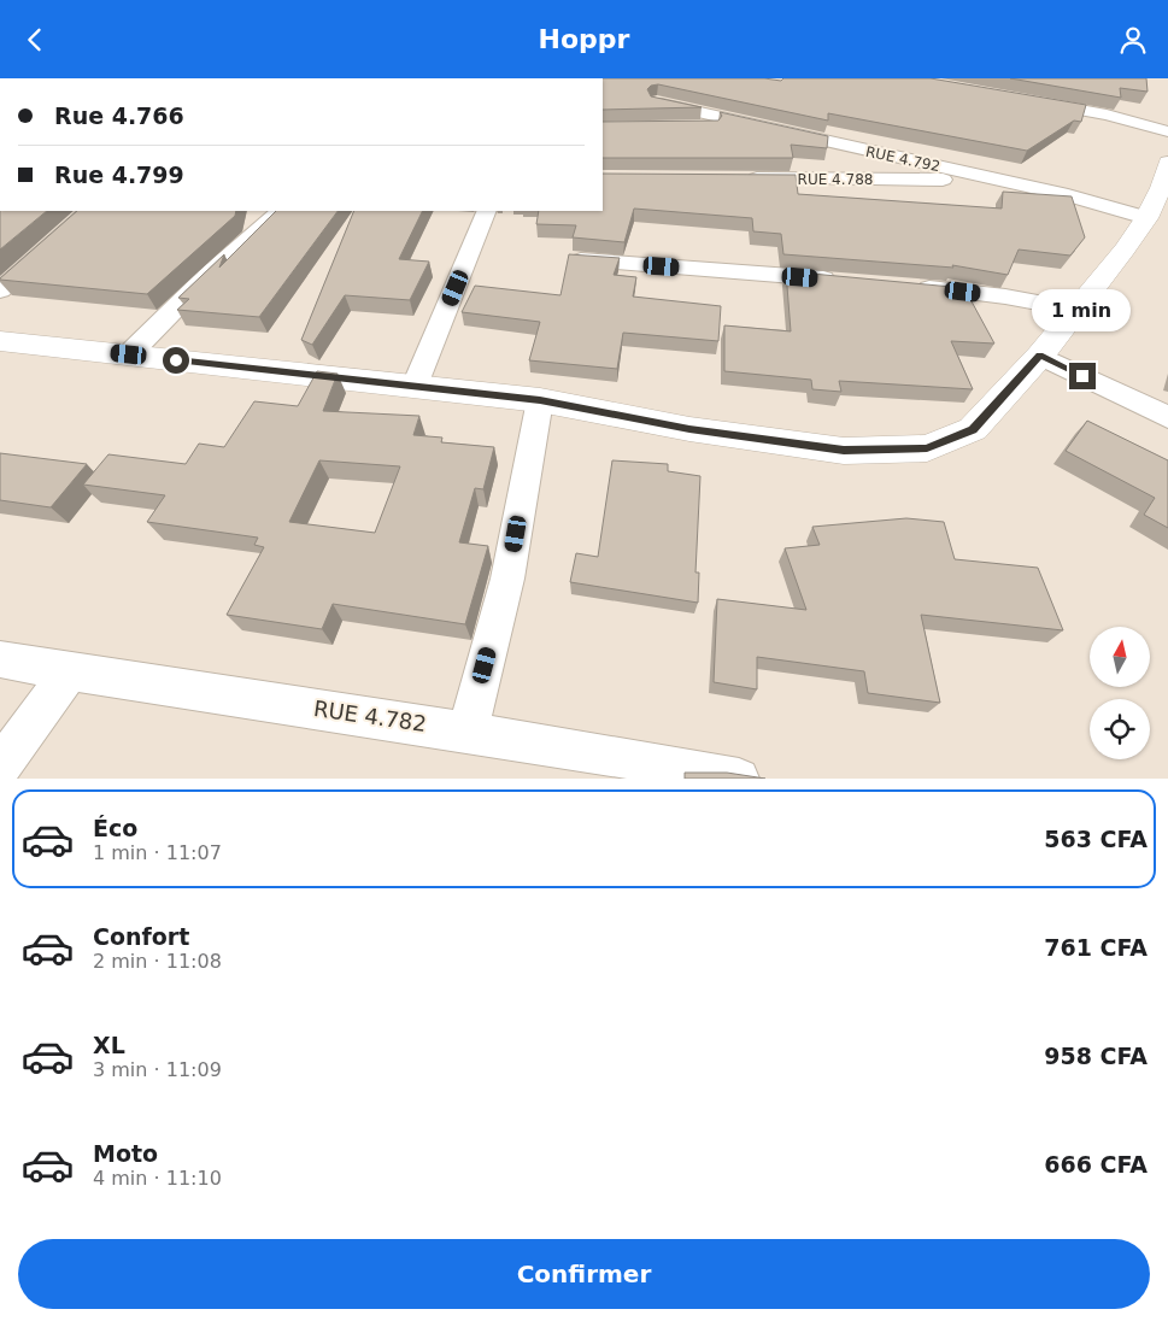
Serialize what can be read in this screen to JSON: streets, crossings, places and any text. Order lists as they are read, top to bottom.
{
  "streets": {
    "street": ["RUE 4.792", "RUE 4.788", "RUE 4.782"]
  },
  "crossings": [
    ["RUE 4.792", "RUE 4.788"]
  ],
  "north": "top",
  "page": {
    "header": "Hoppr",
    "banner": ["Rue 4.766", "Rue 4.799"],
    "bubble": "1 min",
    "list": [
      {
        "name": "Éco",
        "note": "1 min · 11:07",
        "value": "563 CFA"
      },
      {
        "name": "Confort",
        "note": "2 min · 11:08",
        "value": "761 CFA"
      },
      {
        "name": "XL",
        "note": "3 min · 11:09",
        "value": "958 CFA"
      },
      {
        "name": "Moto",
        "note": "4 min · 11:10",
        "value": "666 CFA"
      }
    ],
    "buttons": "Confirmer"
  }
}
